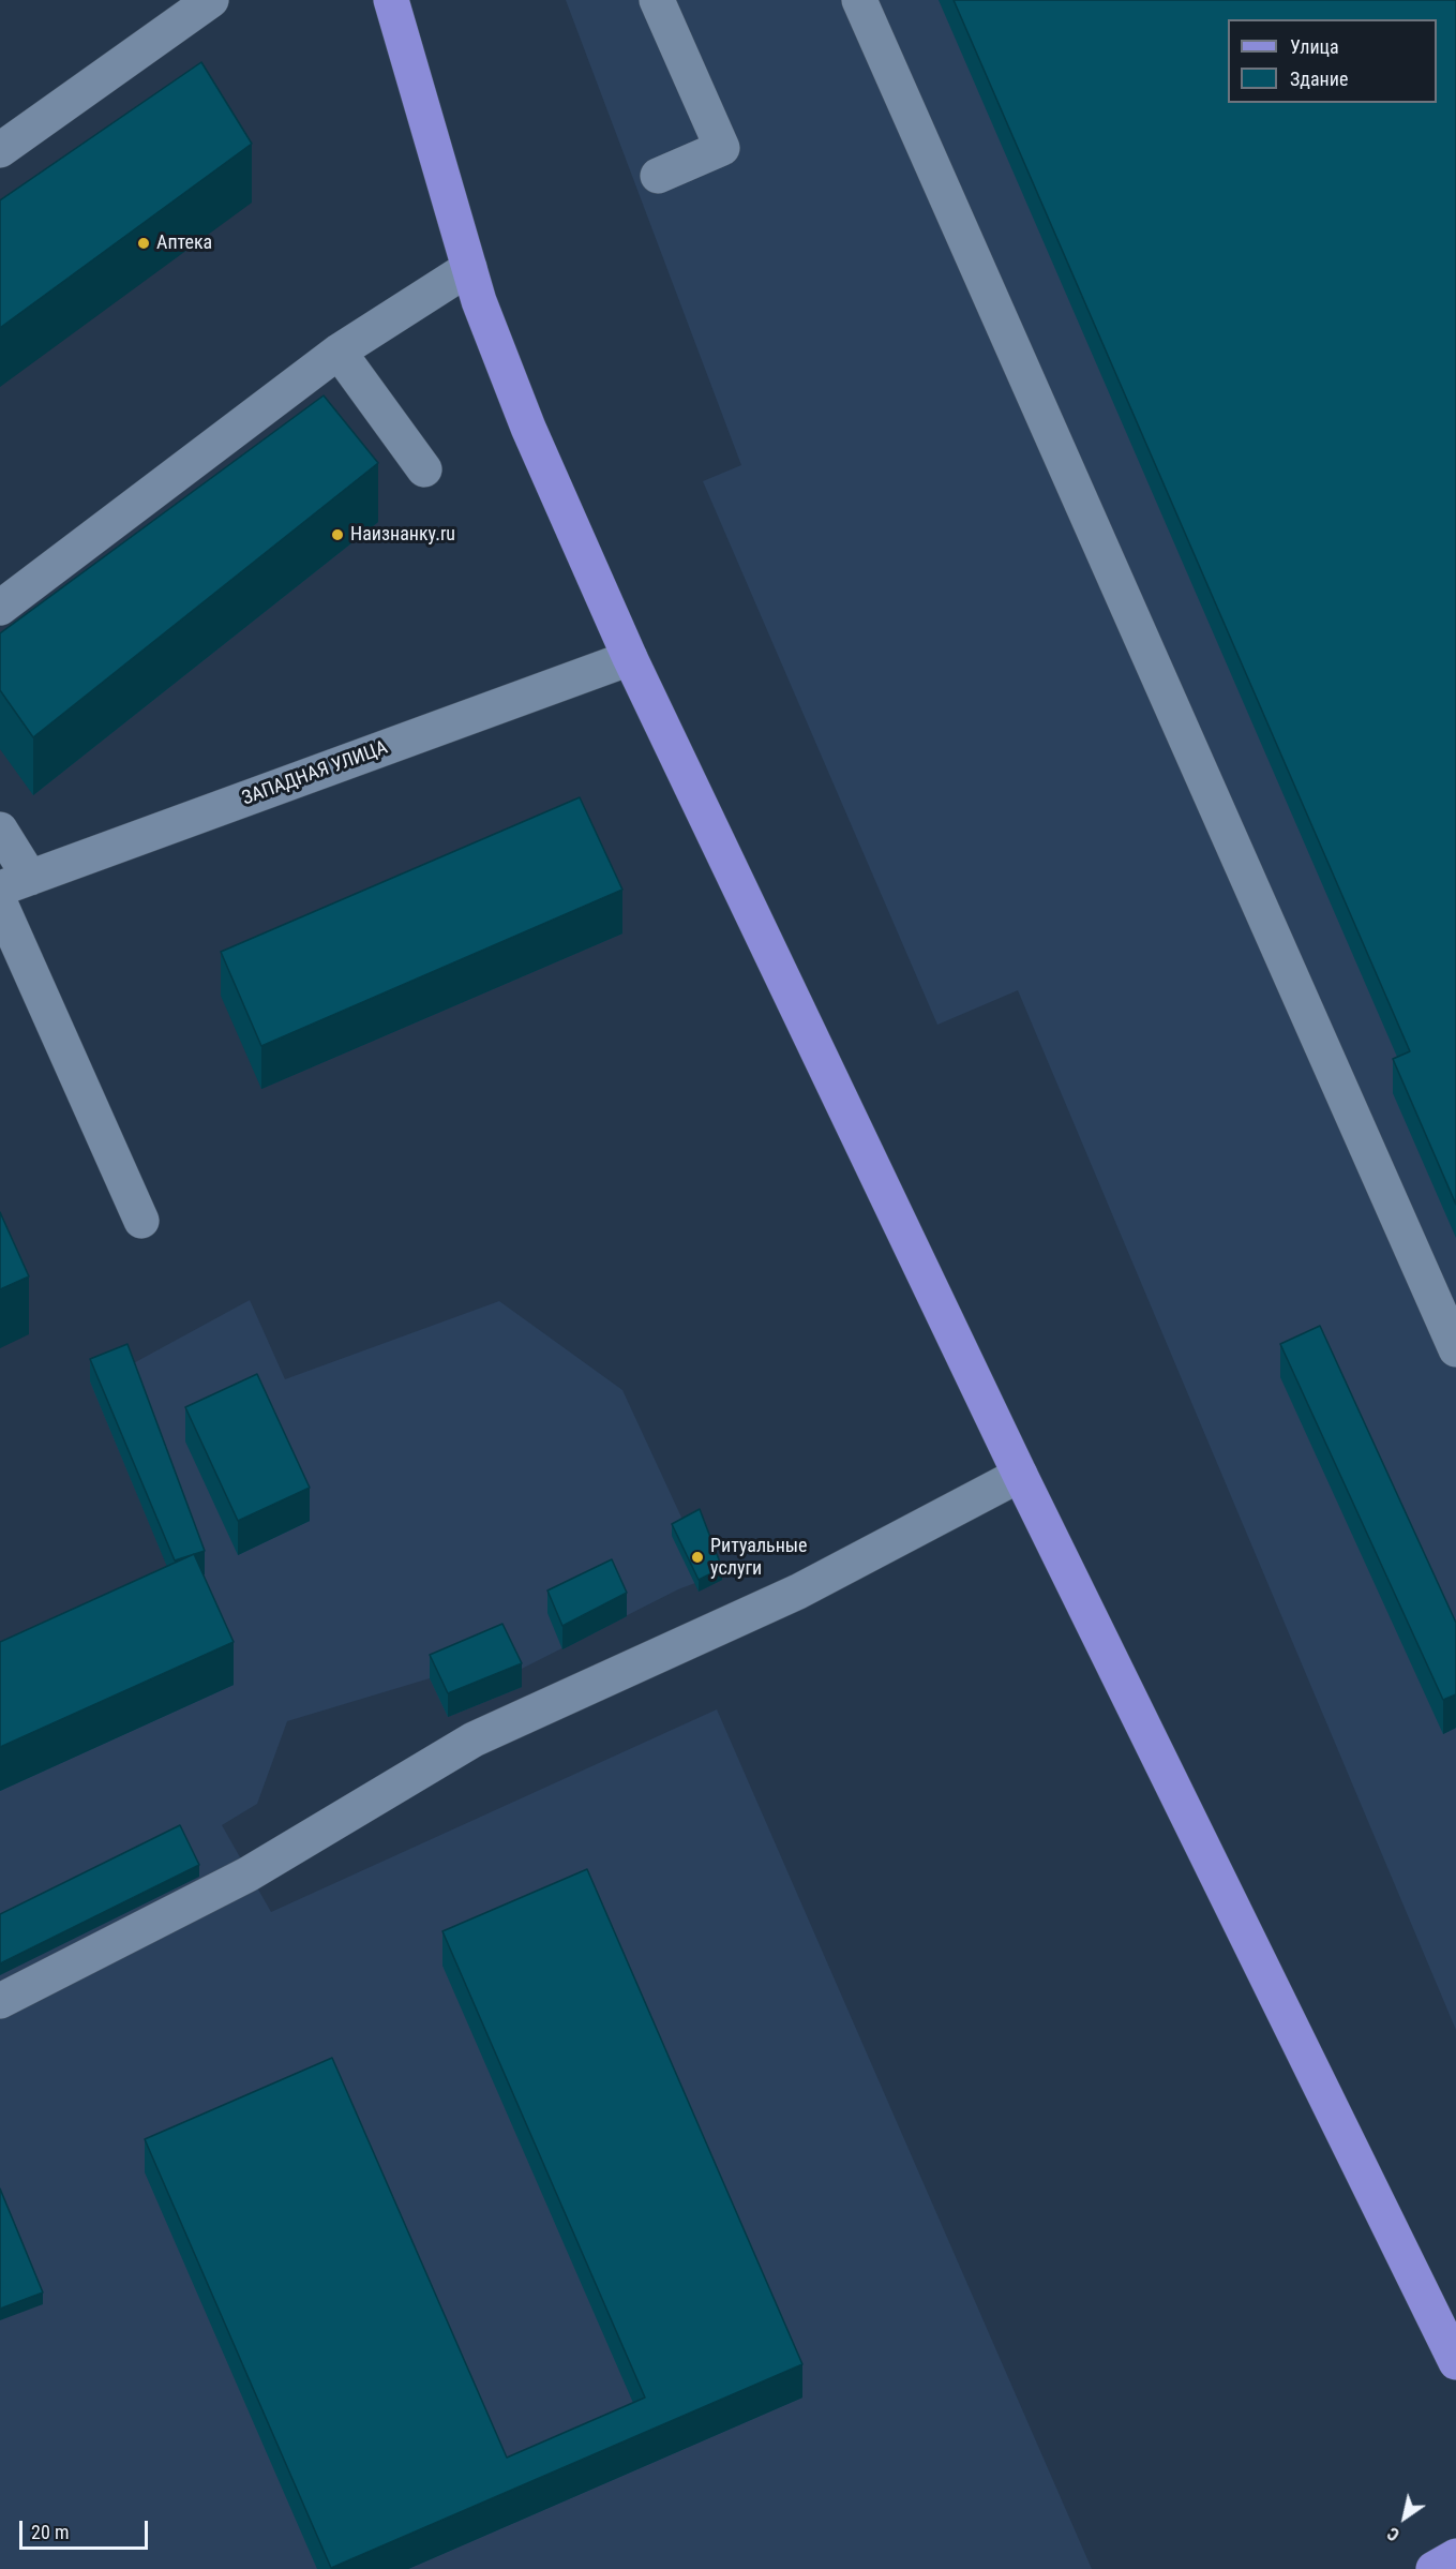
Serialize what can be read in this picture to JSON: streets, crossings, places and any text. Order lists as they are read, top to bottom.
{
  "streets": {
    "street": ["ЗАПАДНАЯ УЛИЦА"]
  },
  "places": ["Аптека", "Наизнанку.ru", "Ритуальные услуги"],
  "legend": ["Улица", "Здание"],
  "scale_bar": "20 m",
  "north": "bottom left"
}
